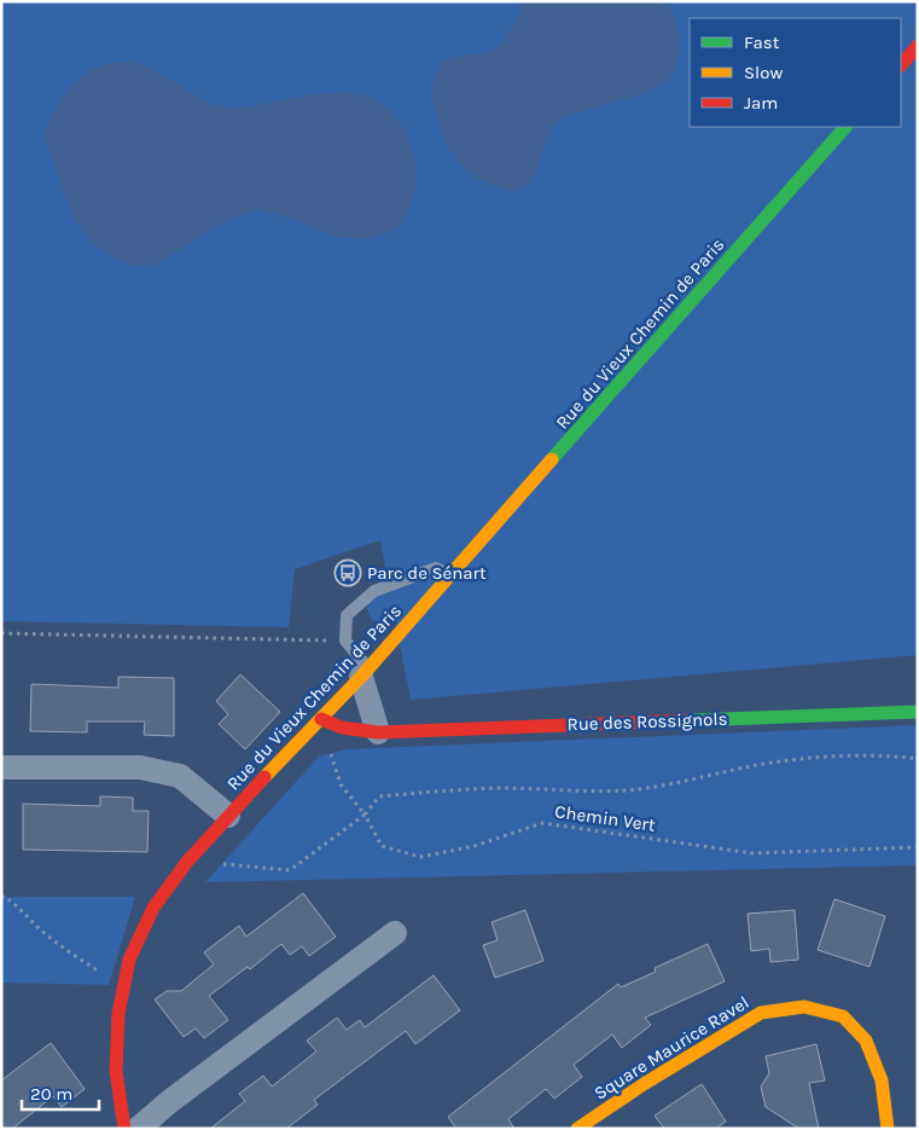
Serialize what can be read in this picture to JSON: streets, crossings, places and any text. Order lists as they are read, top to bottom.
{
  "streets": {
    "street": ["Rue du Vieux Chemin de Paris", "Rue des Rossignols", "Square Maurice Ravel"],
    "path": ["Chemin Vert"]
  },
  "crossings": [
    ["Rue du Vieux Chemin de Paris", "Rue des Rossignols"]
  ],
  "places": {
    "bus stop": ["Parc de Sénart"]
  },
  "legend": ["Fast", "Slow", "Jam"],
  "scale_bar": "20 m"
}
